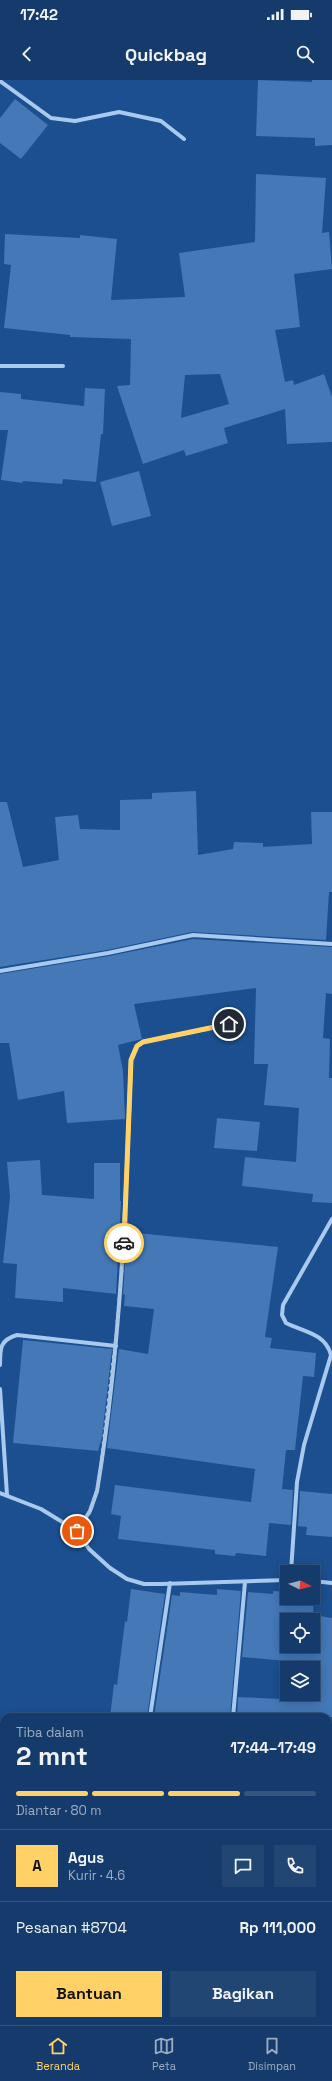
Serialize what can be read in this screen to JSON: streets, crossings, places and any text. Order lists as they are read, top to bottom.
{
  "north": "right",
  "page": {
    "status": "17:42",
    "header": "Quickbag",
    "heading": ["2 mnt", "Tiba dalam", "17:44–17:49"],
    "panel": [
      "Agus",
      "Kurir · 4.6",
      "Pesanan #8704",
      "Rp 111,000"
    ],
    "bar": "Diantar · 80 m",
    "round": "A",
    "buttons": ["Bantuan", "Bagikan"],
    "tabs": ["Beranda", "Peta", "Disimpan"]
  }
}
